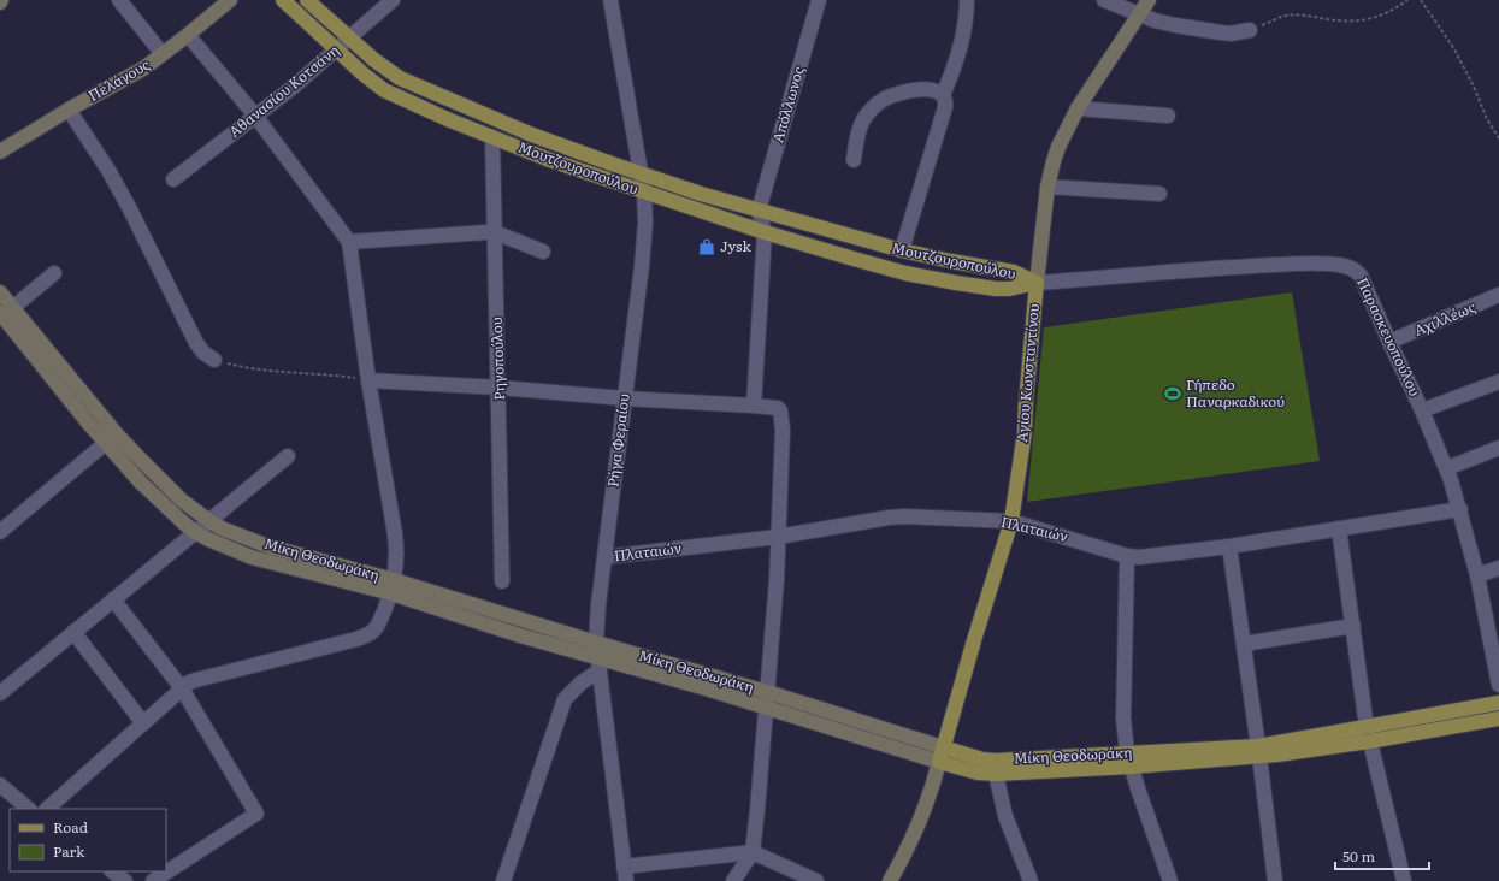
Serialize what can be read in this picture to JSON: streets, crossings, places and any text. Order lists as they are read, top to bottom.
{
  "streets": {
    "main road": ["Μουτζουροπούλου", "Αγίου Κωνσταντίνου", "Μίκη Θεοδωράκη"],
    "street": [
      "Πελάγους",
      "Αθανασίου Κοτσάνη",
      "Απόλλωνος",
      "Αχιλλέως",
      "Παρασκευοπούλου",
      "Ρηγοπούλου",
      "Ρήγα Φεραίου",
      "Πλαταιών"
    ]
  },
  "crossings": [
    ["Αθανασίου Κοτσάνη", "Μουτζουροπούλου"],
    ["Απόλλωνος", "Μουτζουροπούλου"],
    ["Μουτζουροπούλου", "Παρασκευοπούλου"],
    ["Μουτζουροπούλου", "Ρηγοπούλου"],
    ["Μουτζουροπούλου", "Αγίου Κωνσταντίνου"],
    ["Μουτζουροπούλου", "Ρήγα Φεραίου"],
    ["Αχιλλέως", "Παρασκευοπούλου"],
    ["Παρασκευοπούλου", "Αγίου Κωνσταντίνου"],
    ["Παρασκευοπούλου", "Πλαταιών"],
    ["Αγίου Κωνσταντίνου", "Πλαταιών"],
    ["Αγίου Κωνσταντίνου", "Μίκη Θεοδωράκη"],
    ["Ρήγα Φεραίου", "Πλαταιών"],
    ["Ρήγα Φεραίου", "Μίκη Θεοδωράκη"]
  ],
  "places": {
    "shop": ["Jysk"],
    "sports": ["Γήπεδο Παναρκαδικού"]
  },
  "legend": ["Road", "Park"],
  "scale_bar": "50 m"
}
